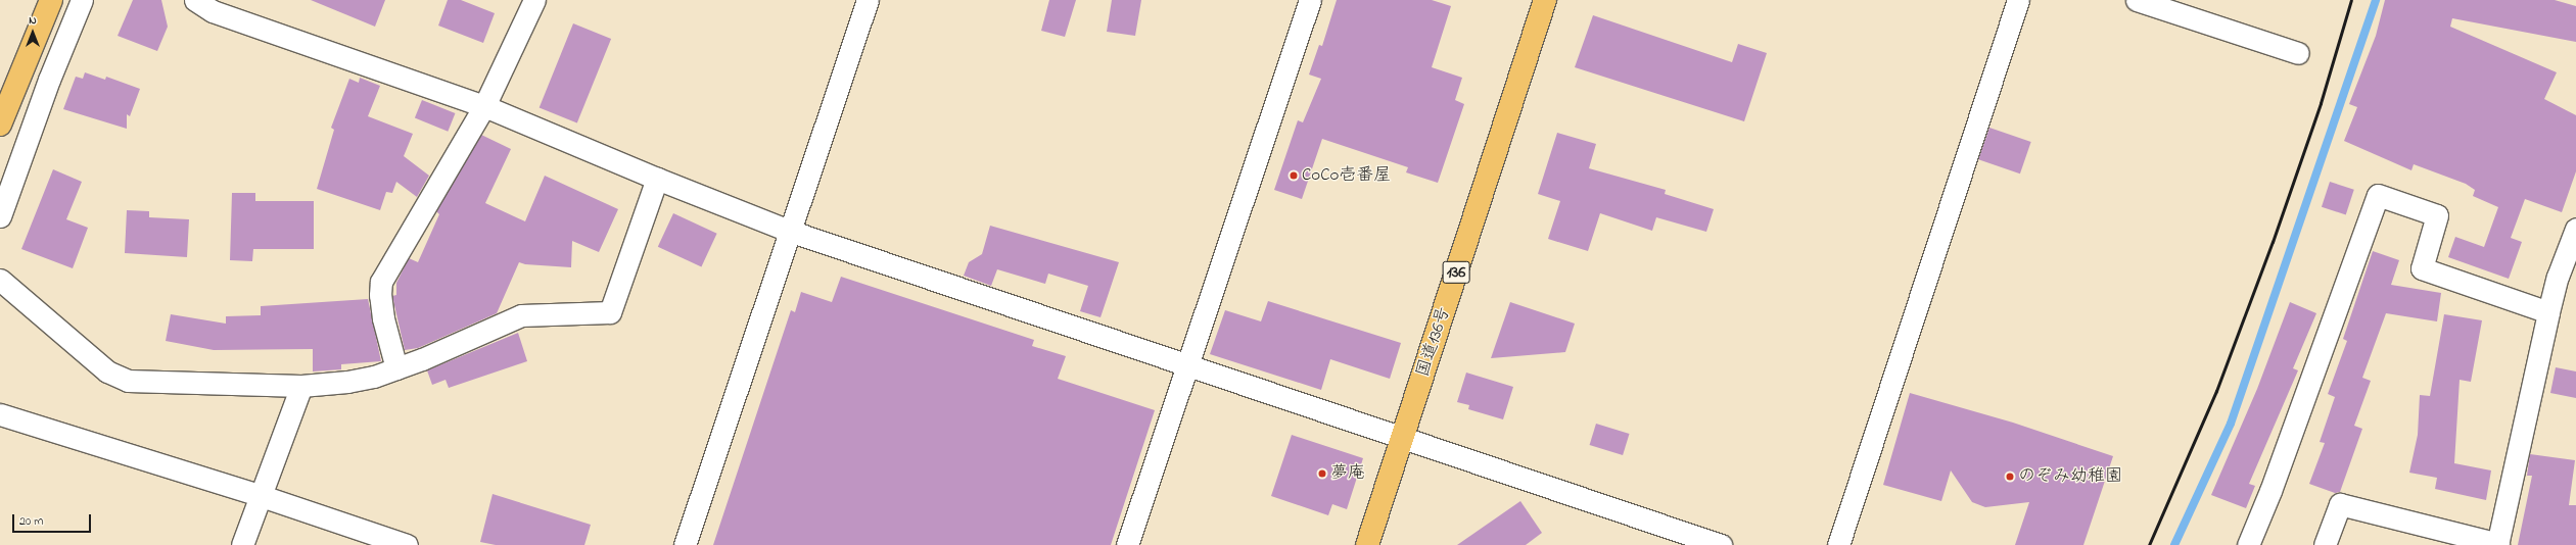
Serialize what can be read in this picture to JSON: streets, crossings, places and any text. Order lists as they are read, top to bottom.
{
  "streets": {
    "highway": ["136", "国道136号"]
  },
  "places": ["CoCo壱番屋", "夢庵", "のぞみ幼稚園"],
  "scale_bar": "20 m",
  "north": "top"
}
